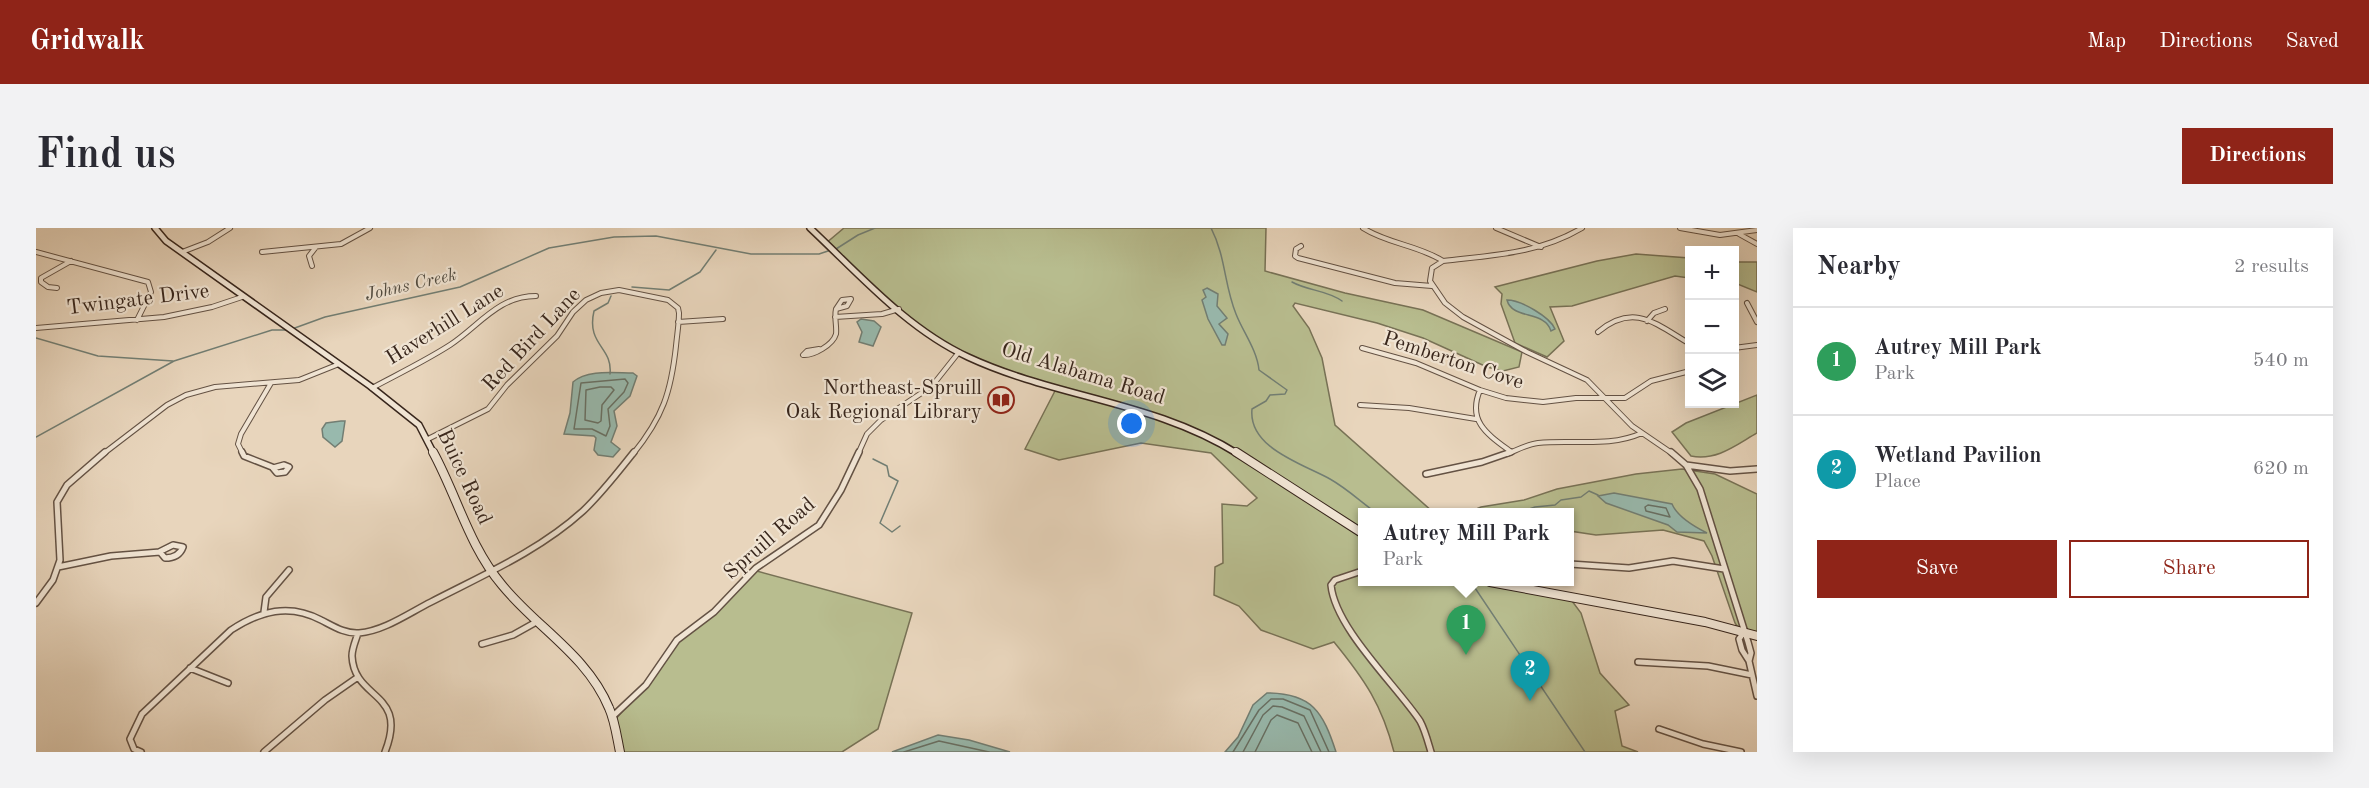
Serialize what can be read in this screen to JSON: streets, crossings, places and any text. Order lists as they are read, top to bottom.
{
  "streets": {
    "street": [
      "Twingate Drive",
      "Haverhill Lane",
      "Red Bird Lane",
      "Pemberton Cove",
      "Old Alabama Road",
      "Buice Road",
      "Spruill Road"
    ]
  },
  "crossings": [
    ["Twingate Drive", "Buice Road"],
    ["Haverhill Lane", "Buice Road"],
    ["Red Bird Lane", "Buice Road"],
    ["Old Alabama Road", "Spruill Road"],
    ["Buice Road", "Spruill Road"]
  ],
  "water": ["Johns Creek"],
  "places": {
    "library": ["Northeast-Spruill Oak Regional Library"]
  },
  "page": {
    "header": "Gridwalk",
    "nav": ["Map", "Directions", "Saved"],
    "buttons": [
      "Directions",
      ["Save", "Share"]
    ],
    "title": "Find us",
    "heading": ["Nearby", "2 results"],
    "map_buttons": ["+", "−"],
    "list": [
      {
        "mark": "1",
        "name": "Autrey Mill Park",
        "note": "Park",
        "value": "540 m"
      },
      {
        "mark": "2",
        "name": "Wetland Pavilion",
        "note": "Place",
        "value": "620 m"
      }
    ],
    "popup": ["Autrey Mill Park", "Park"],
    "pins": ["1", "2"]
  }
}
